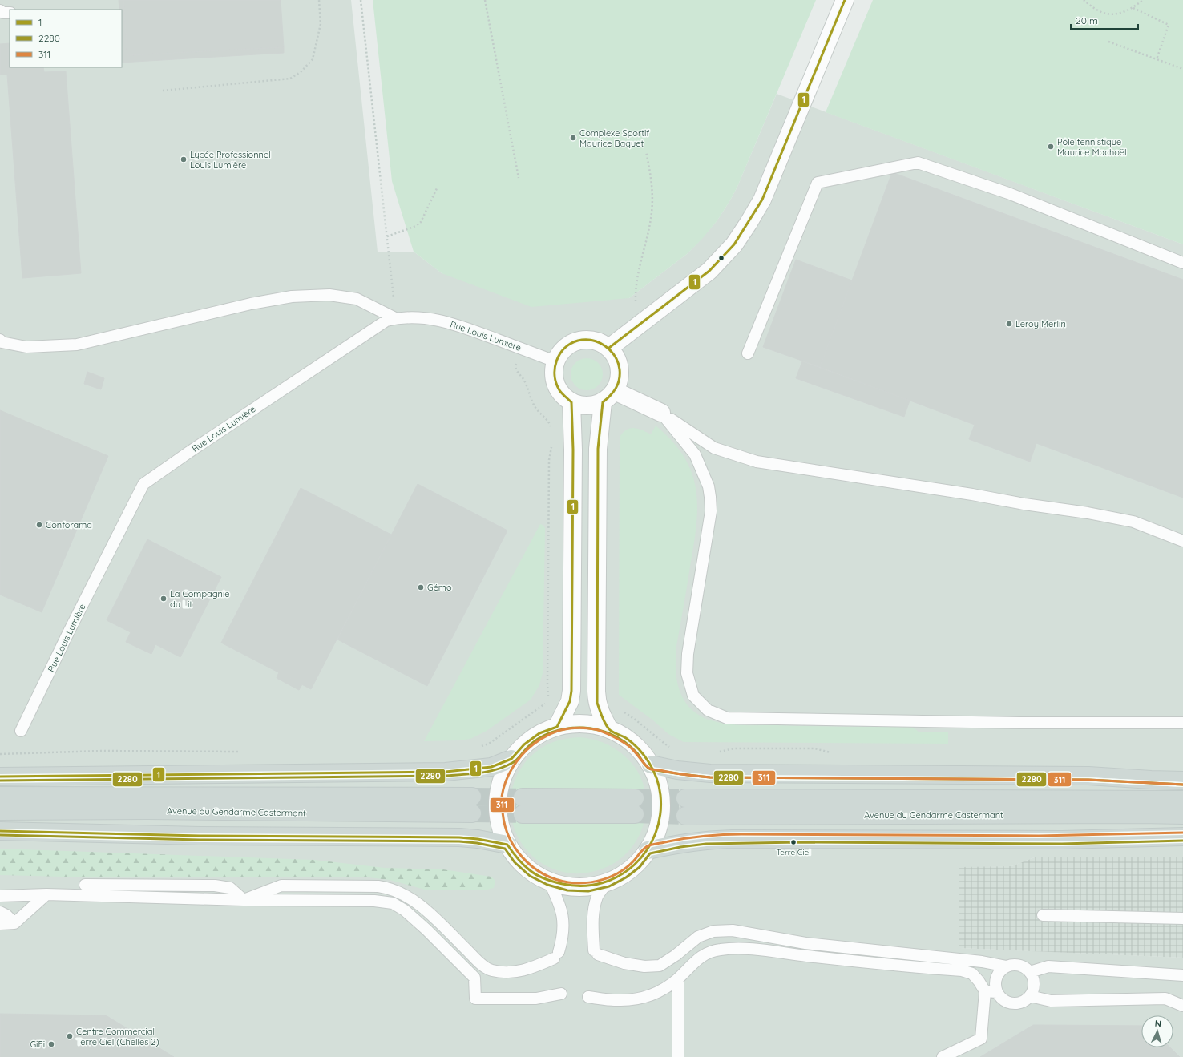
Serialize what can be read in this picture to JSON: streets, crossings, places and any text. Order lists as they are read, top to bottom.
{
  "streets": {
    "main road": ["Avenue du Gendarme Castermant"],
    "lane": ["Rue Louis Lumière"]
  },
  "places": [
    "Complexe Sportif Maurice Baquet",
    "Pôle tennistique Maurice Machoël",
    "Lycée Professionnel Louis Lumière",
    "Leroy Merlin",
    "Conforama",
    "Gémo",
    "La Compagnie du Lit",
    "Terre Ciel",
    "Centre Commercial Terre Ciel (Chelles 2)",
    "GiFi"
  ],
  "lines": ["transit line 1", "transit line 2280", "transit line 311"],
  "legend": ["1", "2280", "311"],
  "scale_bar": "20 m",
  "north": "top"
}
